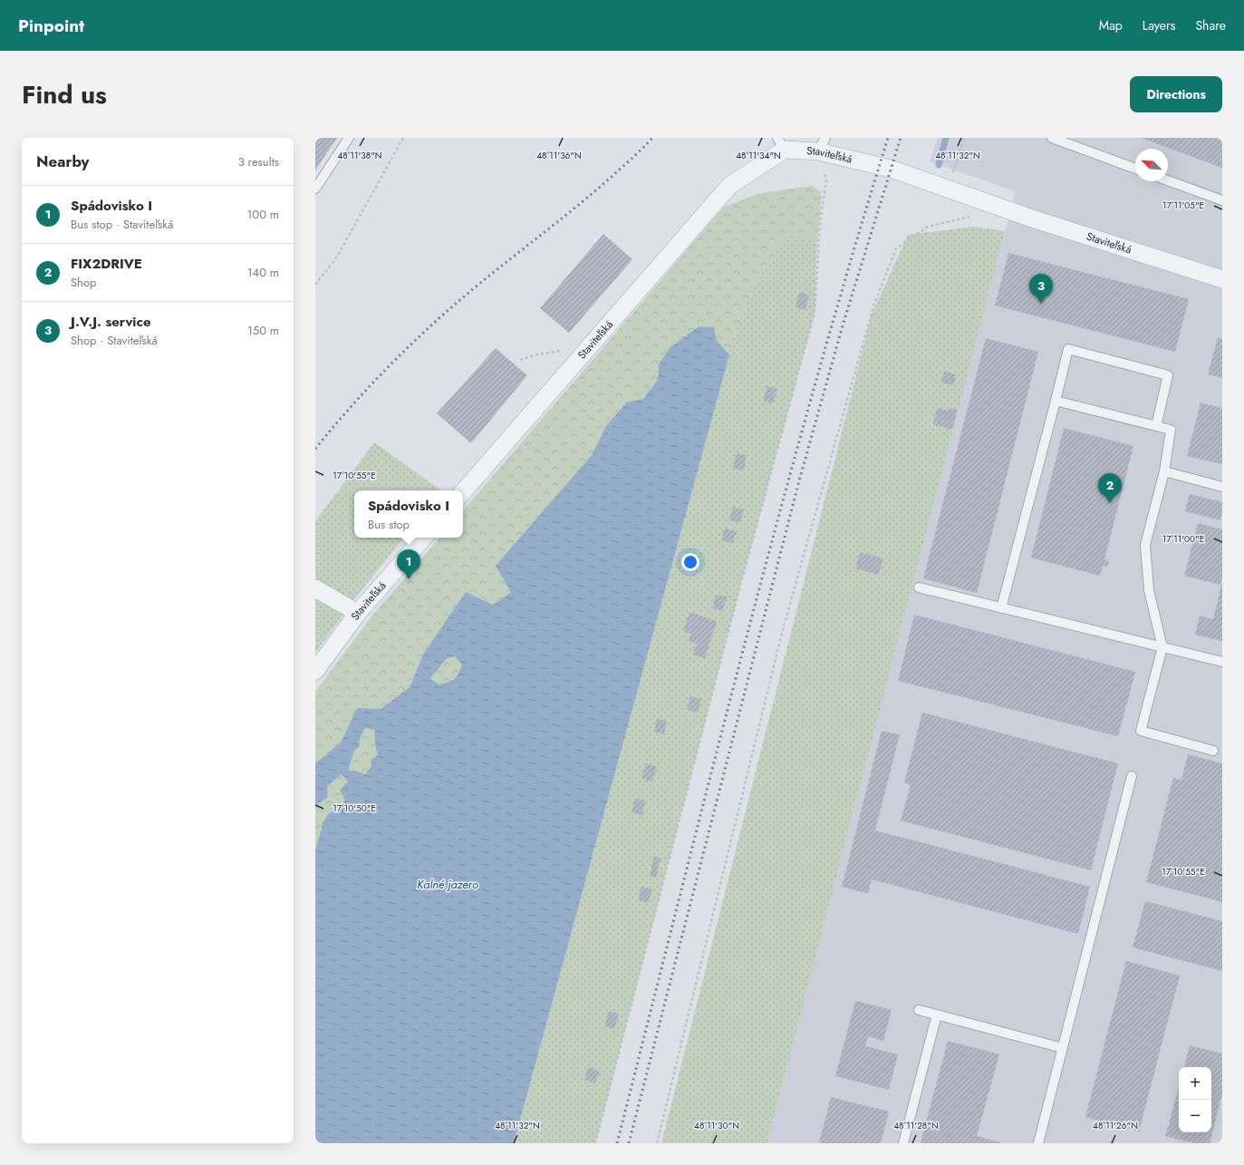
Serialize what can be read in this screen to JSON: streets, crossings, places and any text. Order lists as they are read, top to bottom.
{
  "streets": {
    "street": ["Staviteľská"]
  },
  "water": ["Kalné jazero"],
  "north": "top left",
  "page": {
    "header": "Pinpoint",
    "nav": ["Map", "Layers", "Share"],
    "title": "Find us",
    "buttons": "Directions",
    "heading": ["Nearby", "3 results"],
    "list": [
      {
        "mark": "1",
        "name": "Spádovisko I",
        "note": "Bus stop · Staviteľská",
        "value": "100 m"
      },
      {
        "mark": "2",
        "name": "FIX2DRIVE",
        "note": "Shop",
        "value": "140 m"
      },
      {
        "mark": "3",
        "name": "J.V.J. service",
        "note": "Shop · Staviteľská",
        "value": "150 m"
      }
    ],
    "pins": ["3", "2", "1"],
    "popup": ["Spádovisko I", "Bus stop"],
    "map_buttons": ["+", "−"]
  },
  "coordinates": [
    "48°11'38\"N",
    "48°11'36\"N",
    "48°11'32\"N",
    "48°11'34\"N",
    "17°11'05\"E",
    "17°10'55\"E",
    "17°11'00\"E",
    "17°10'50\"E",
    "48°11'30\"N",
    "48°11'28\"N",
    "48°11'26\"N"
  ]
}
